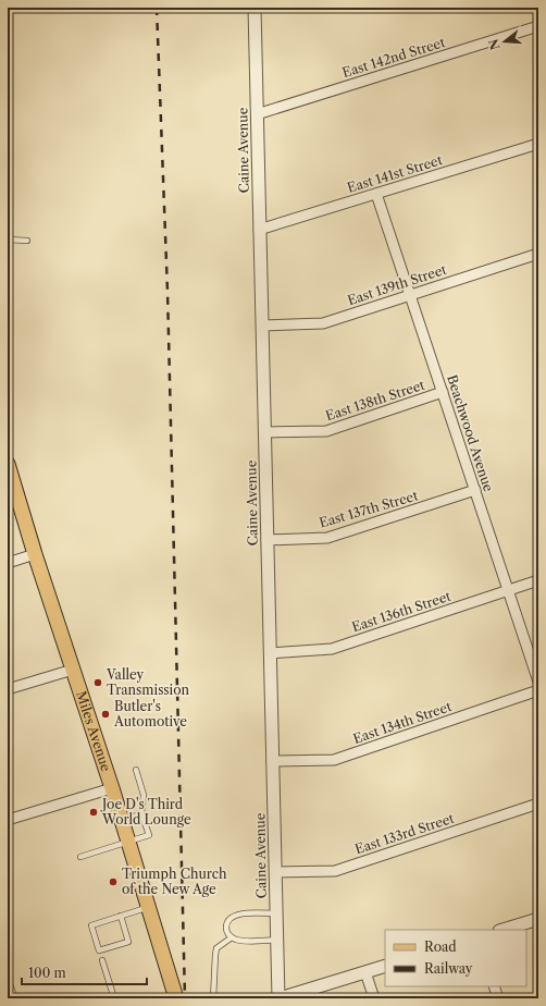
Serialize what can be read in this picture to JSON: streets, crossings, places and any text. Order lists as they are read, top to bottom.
{
  "streets": {
    "main road": ["Miles Avenue"],
    "street": [
      "East 142nd Street",
      "Caine Avenue",
      "East 141st Street",
      "East 139th Street",
      "East 138th Street",
      "Beachwood Avenue",
      "East 137th Street",
      "East 136th Street",
      "East 134th Street",
      "East 133rd Street"
    ]
  },
  "crossings": [
    ["East 142nd Street", "Caine Avenue"],
    ["Caine Avenue", "East 141st Street"],
    ["Caine Avenue", "East 139th Street"],
    ["Caine Avenue", "East 138th Street"],
    ["Caine Avenue", "East 137th Street"],
    ["Caine Avenue", "East 136th Street"],
    ["Caine Avenue", "East 134th Street"],
    ["Caine Avenue", "East 133rd Street"],
    ["East 141st Street", "Beachwood Avenue"],
    ["East 139th Street", "Beachwood Avenue"],
    ["East 138th Street", "Beachwood Avenue"],
    ["Beachwood Avenue", "East 137th Street"],
    ["Beachwood Avenue", "East 136th Street"]
  ],
  "places": [
    "Valley Transmission",
    "Butler's Automotive",
    "Joe D's Third World Lounge",
    "Triumph Church of the New Age"
  ],
  "legend": ["Road", "Railway"],
  "scale_bar": "100 m",
  "north": "left"
}
